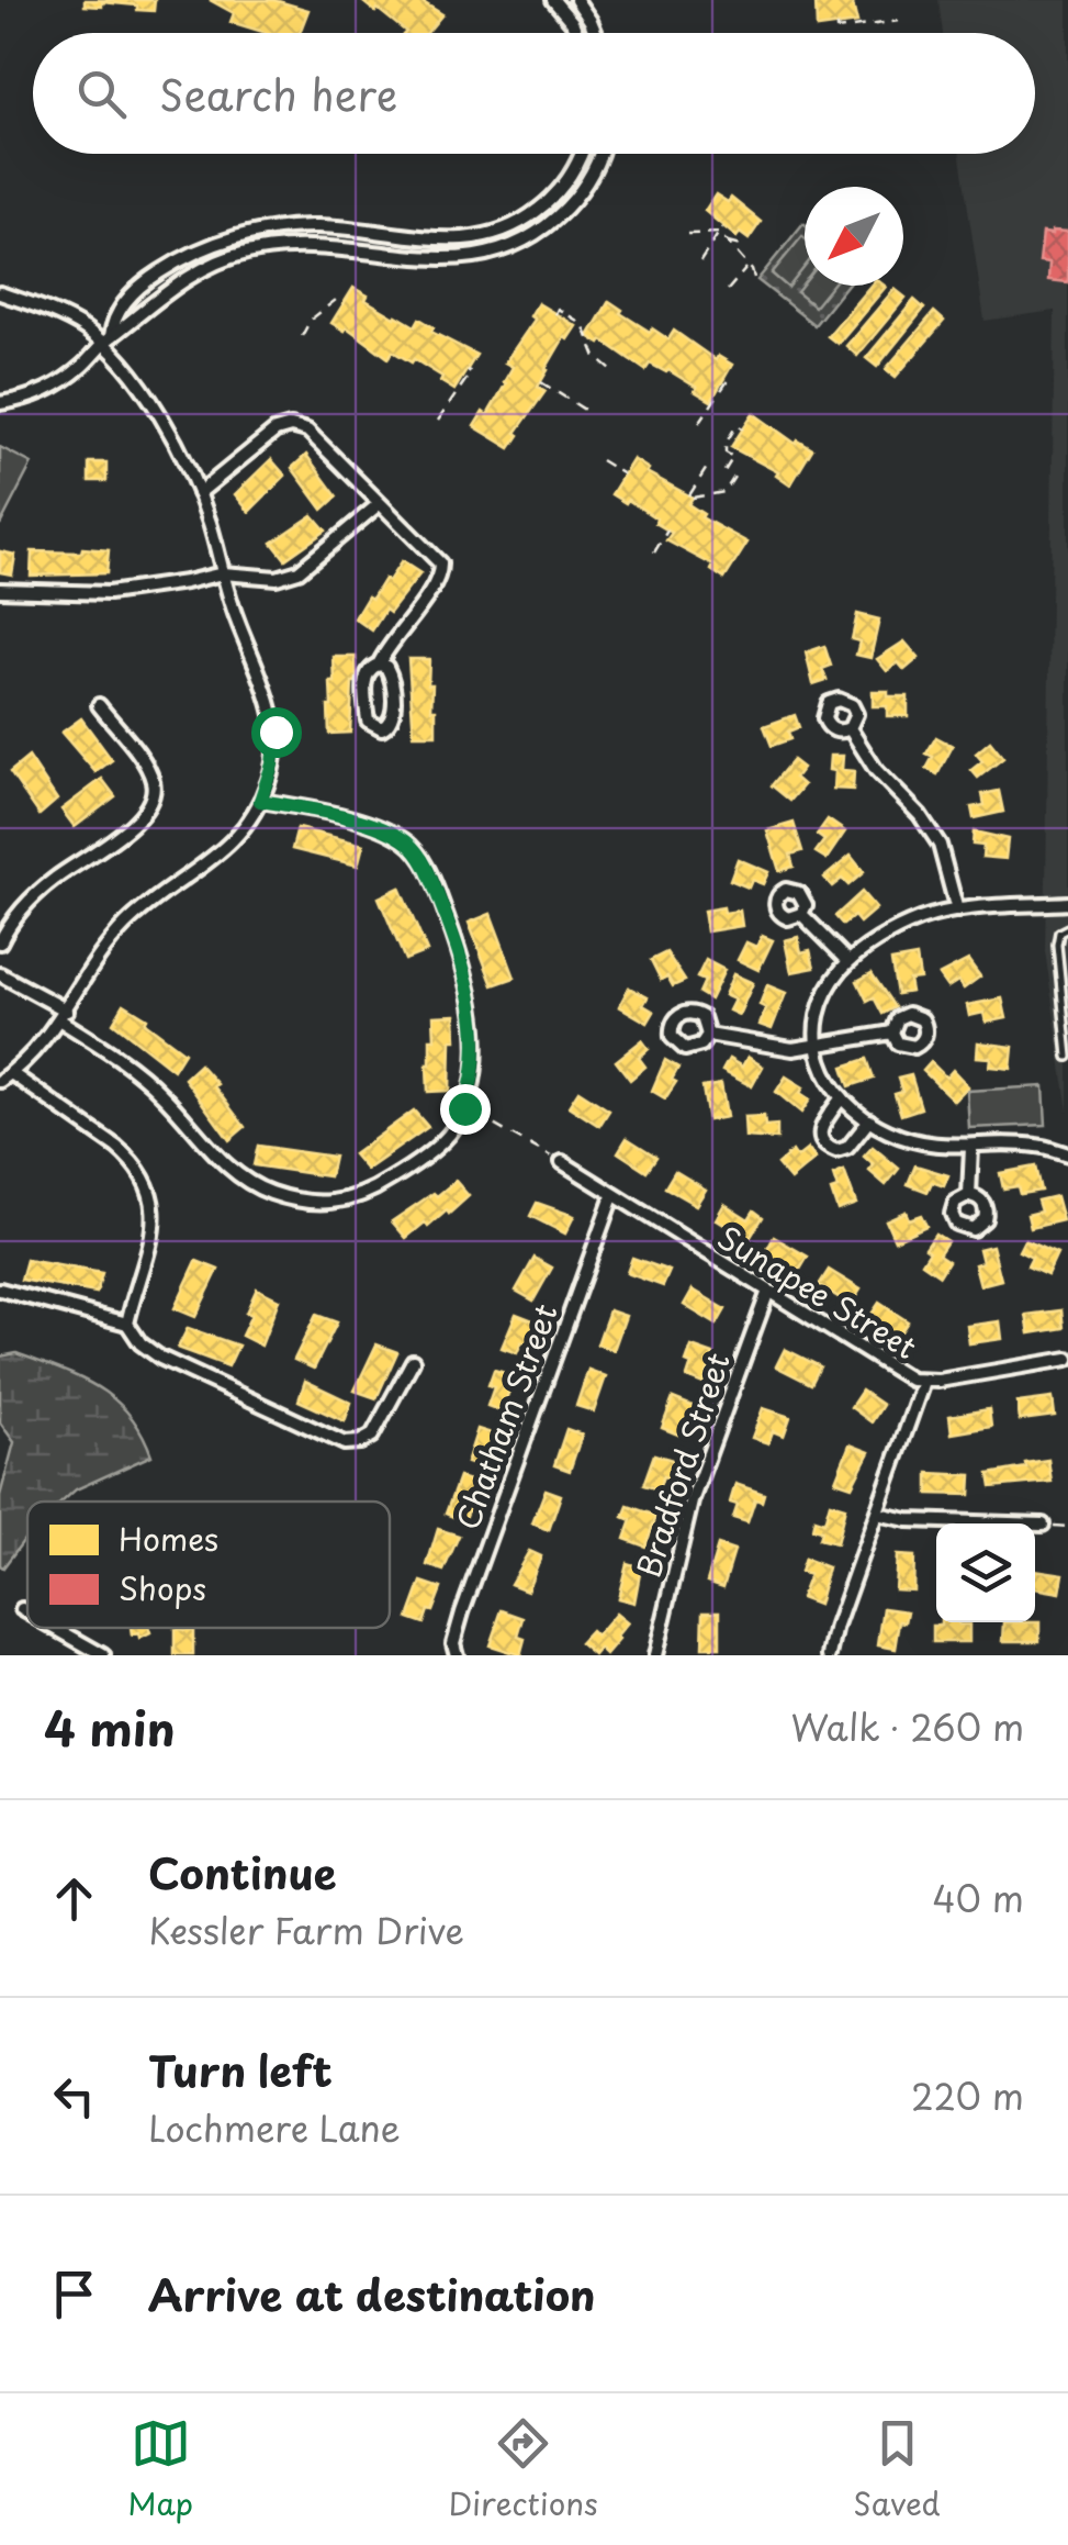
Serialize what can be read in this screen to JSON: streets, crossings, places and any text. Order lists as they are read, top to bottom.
{
  "streets": {
    "street": ["Sunapee Street", "Chatham Street", "Bradford Street"]
  },
  "crossings": [
    ["Sunapee Street", "Chatham Street"],
    ["Sunapee Street", "Bradford Street"]
  ],
  "legend": ["Homes", "Shops"],
  "north": "bottom left",
  "page": {
    "search": "Search here",
    "heading": ["4 min", "Walk · 260 m"],
    "list": [
      ["Continue", "Kessler Farm Drive", "40 m"],
      ["Turn left", "Lochmere Lane", "220 m"],
      "Arrive at destination"
    ],
    "nav": ["Map", "Directions", "Saved"]
  }
}
